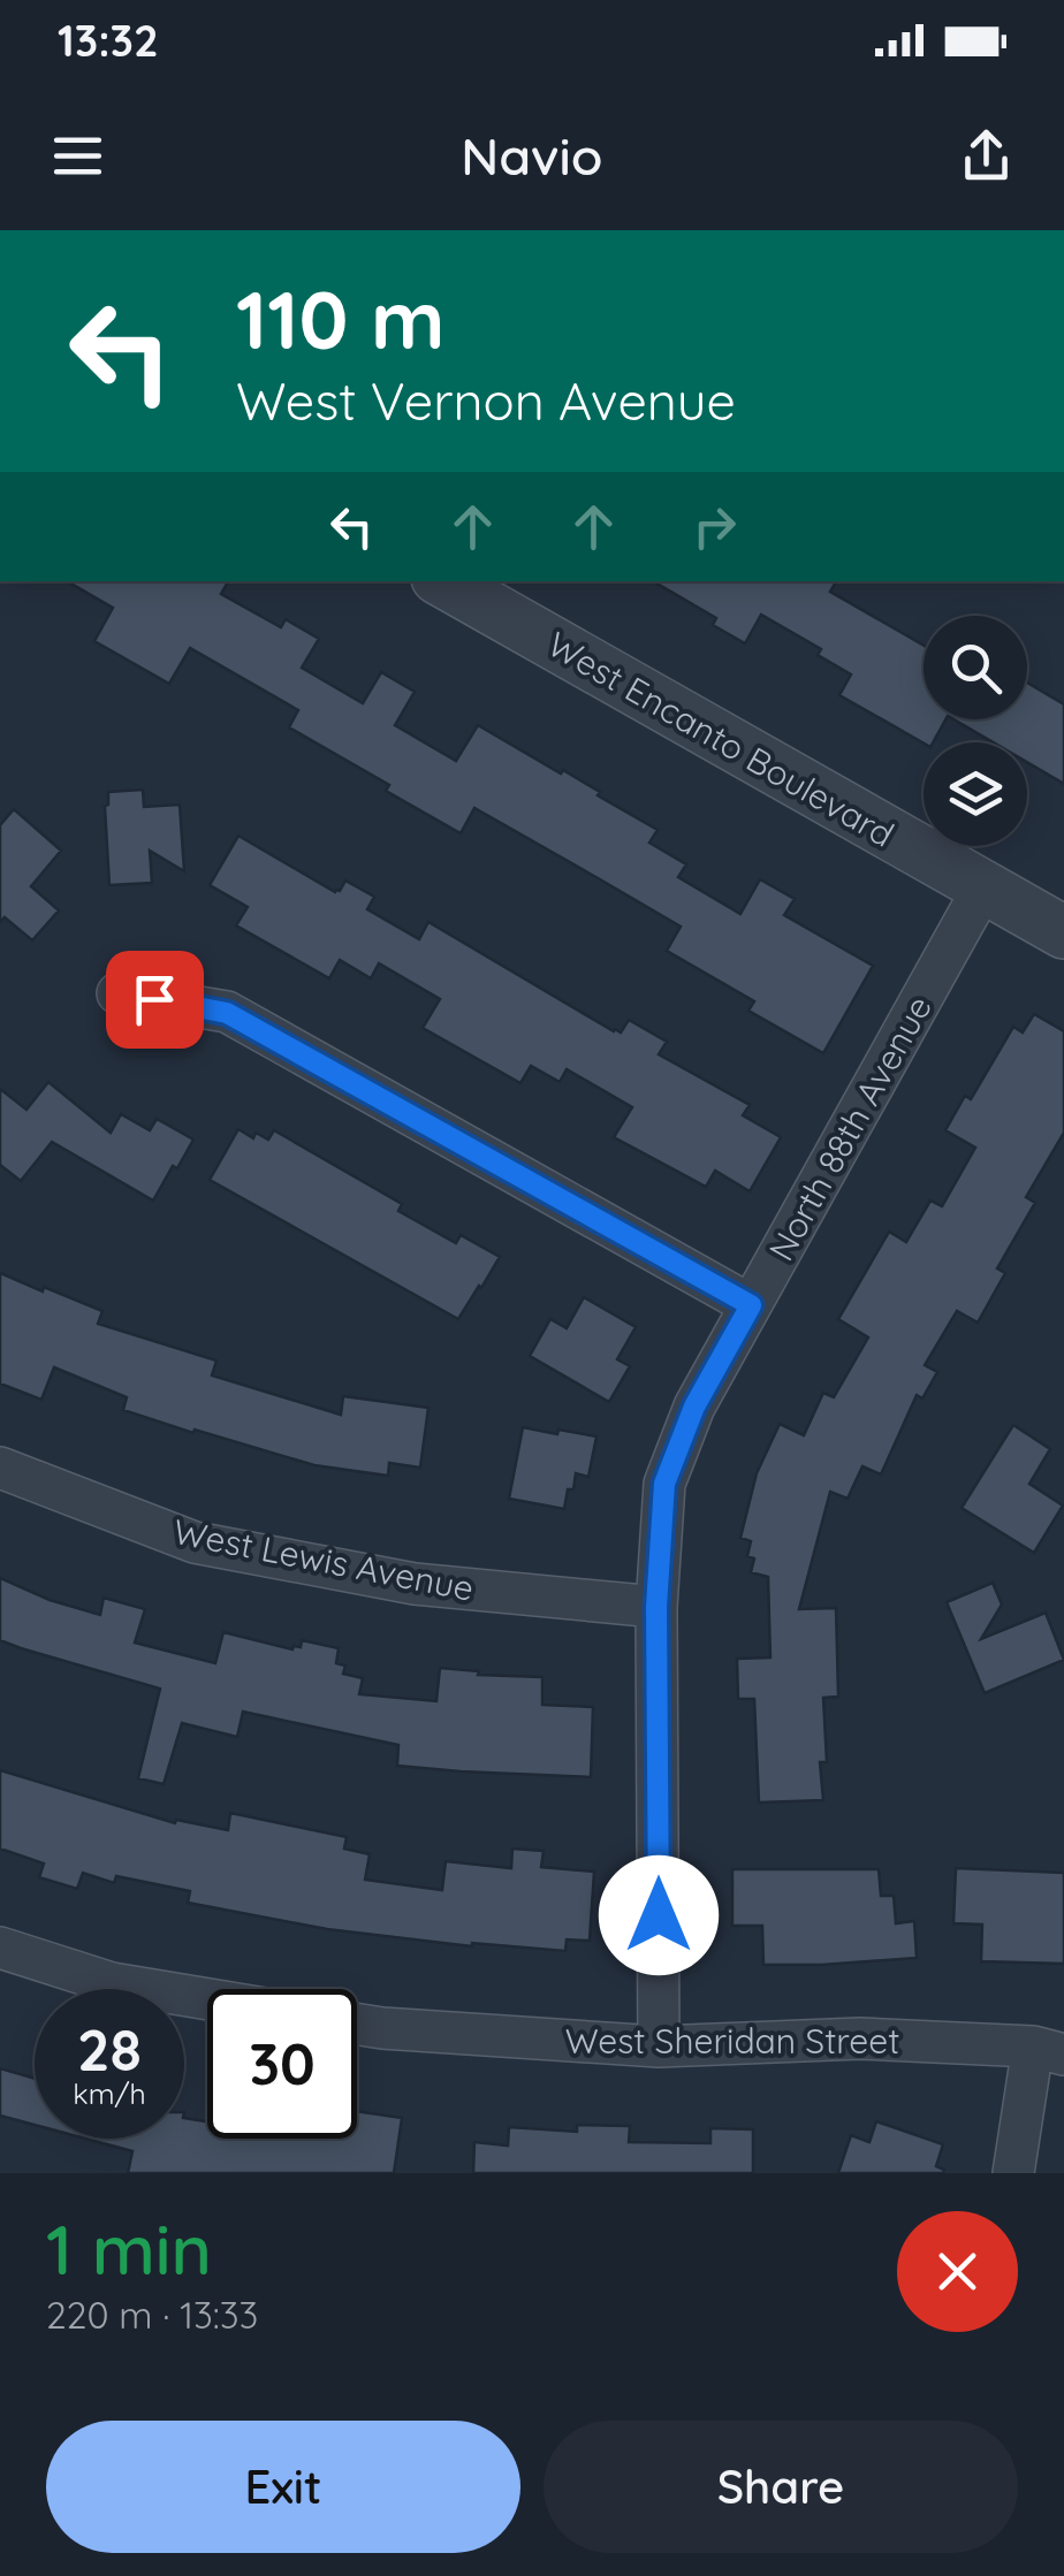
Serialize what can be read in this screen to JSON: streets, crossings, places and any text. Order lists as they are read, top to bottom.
{
  "streets": {
    "street": [
      "West Encanto Boulevard",
      "North 88th Avenue",
      "West Lewis Avenue",
      "West Sheridan Street"
    ]
  },
  "crossings": [
    ["West Encanto Boulevard", "North 88th Avenue"],
    ["North 88th Avenue", "West Lewis Avenue"],
    ["North 88th Avenue", "West Sheridan Street"]
  ],
  "page": {
    "status": "13:32",
    "header": "Navio",
    "turn": ["110 m", "West Vernon Avenue"],
    "speed": "28 km/h",
    "limit": "30",
    "heading": ["1 min", "220 m · 13:33"],
    "buttons": ["Exit", "Share"]
  }
}
